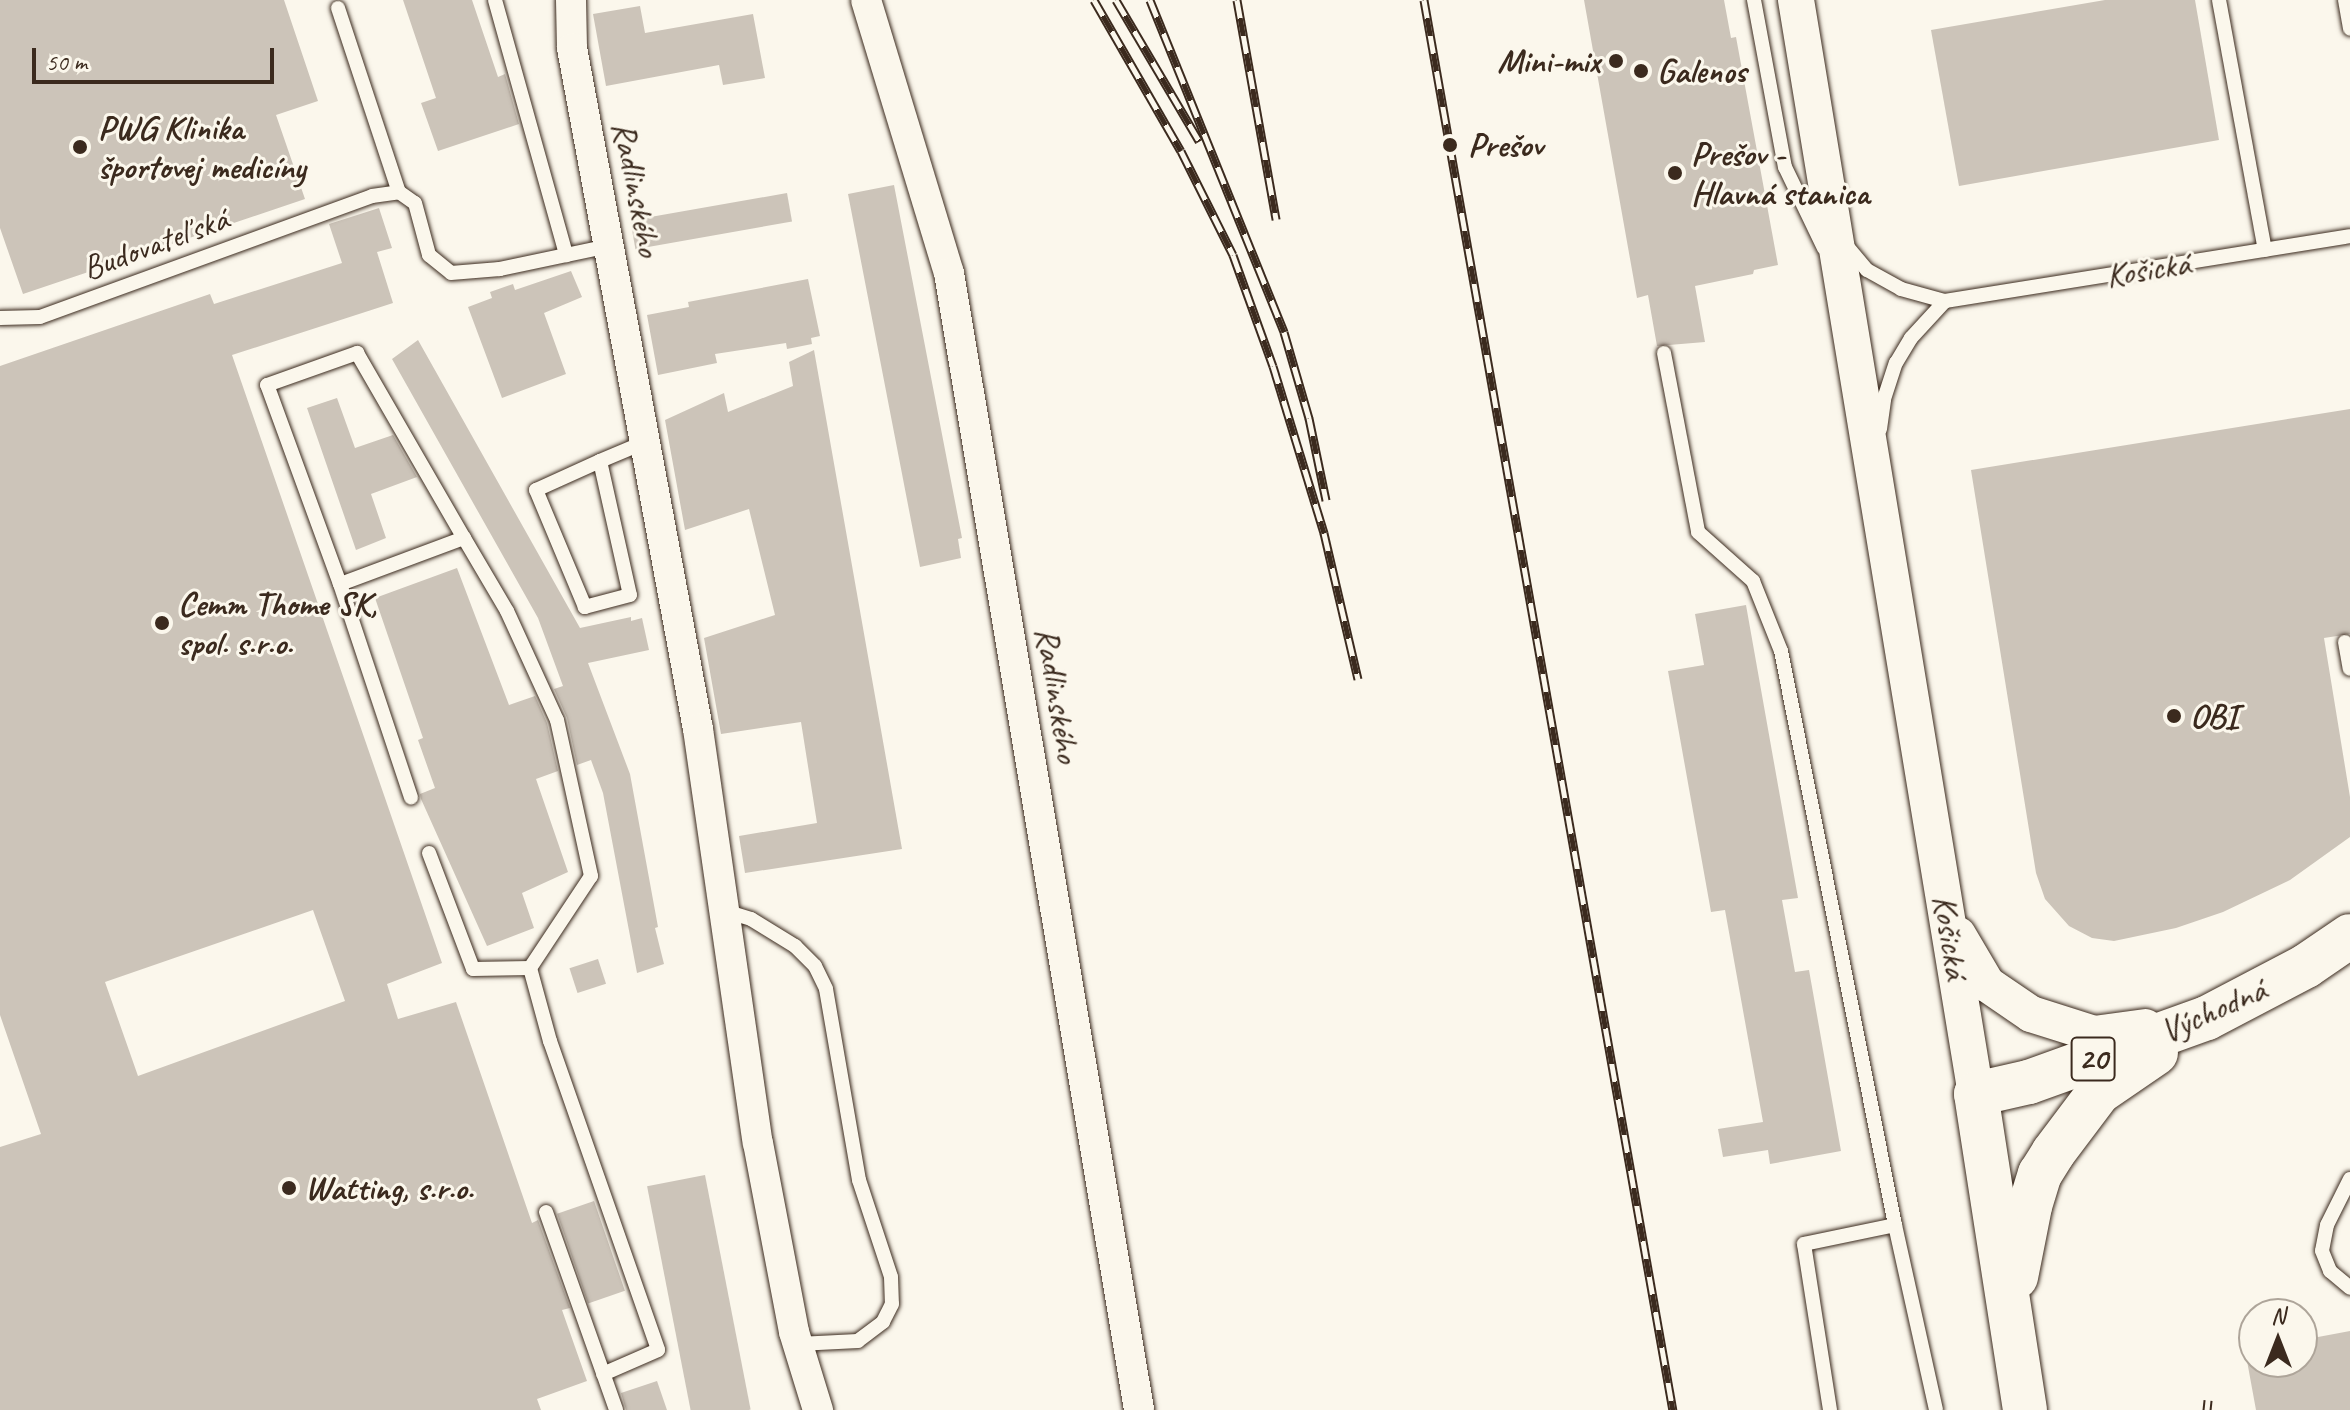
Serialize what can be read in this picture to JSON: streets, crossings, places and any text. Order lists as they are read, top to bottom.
{
  "streets": {
    "main road": ["Košická", "Východná", "20"],
    "street": ["Radlinského"],
    "lane": ["Budovateľská"]
  },
  "crossings": [
    ["Košická", "Východná"]
  ],
  "places": [
    "Mini-mix",
    "Galenos",
    "Prešov",
    "PWG Klinika športovej medicíny",
    "Prešov - Hlavná stanica",
    "Cemm Thome SK, spol. s.r.o.",
    "OBI",
    "Watting, s.r.o."
  ],
  "scale_bar": "50 m",
  "north": "top"
}
